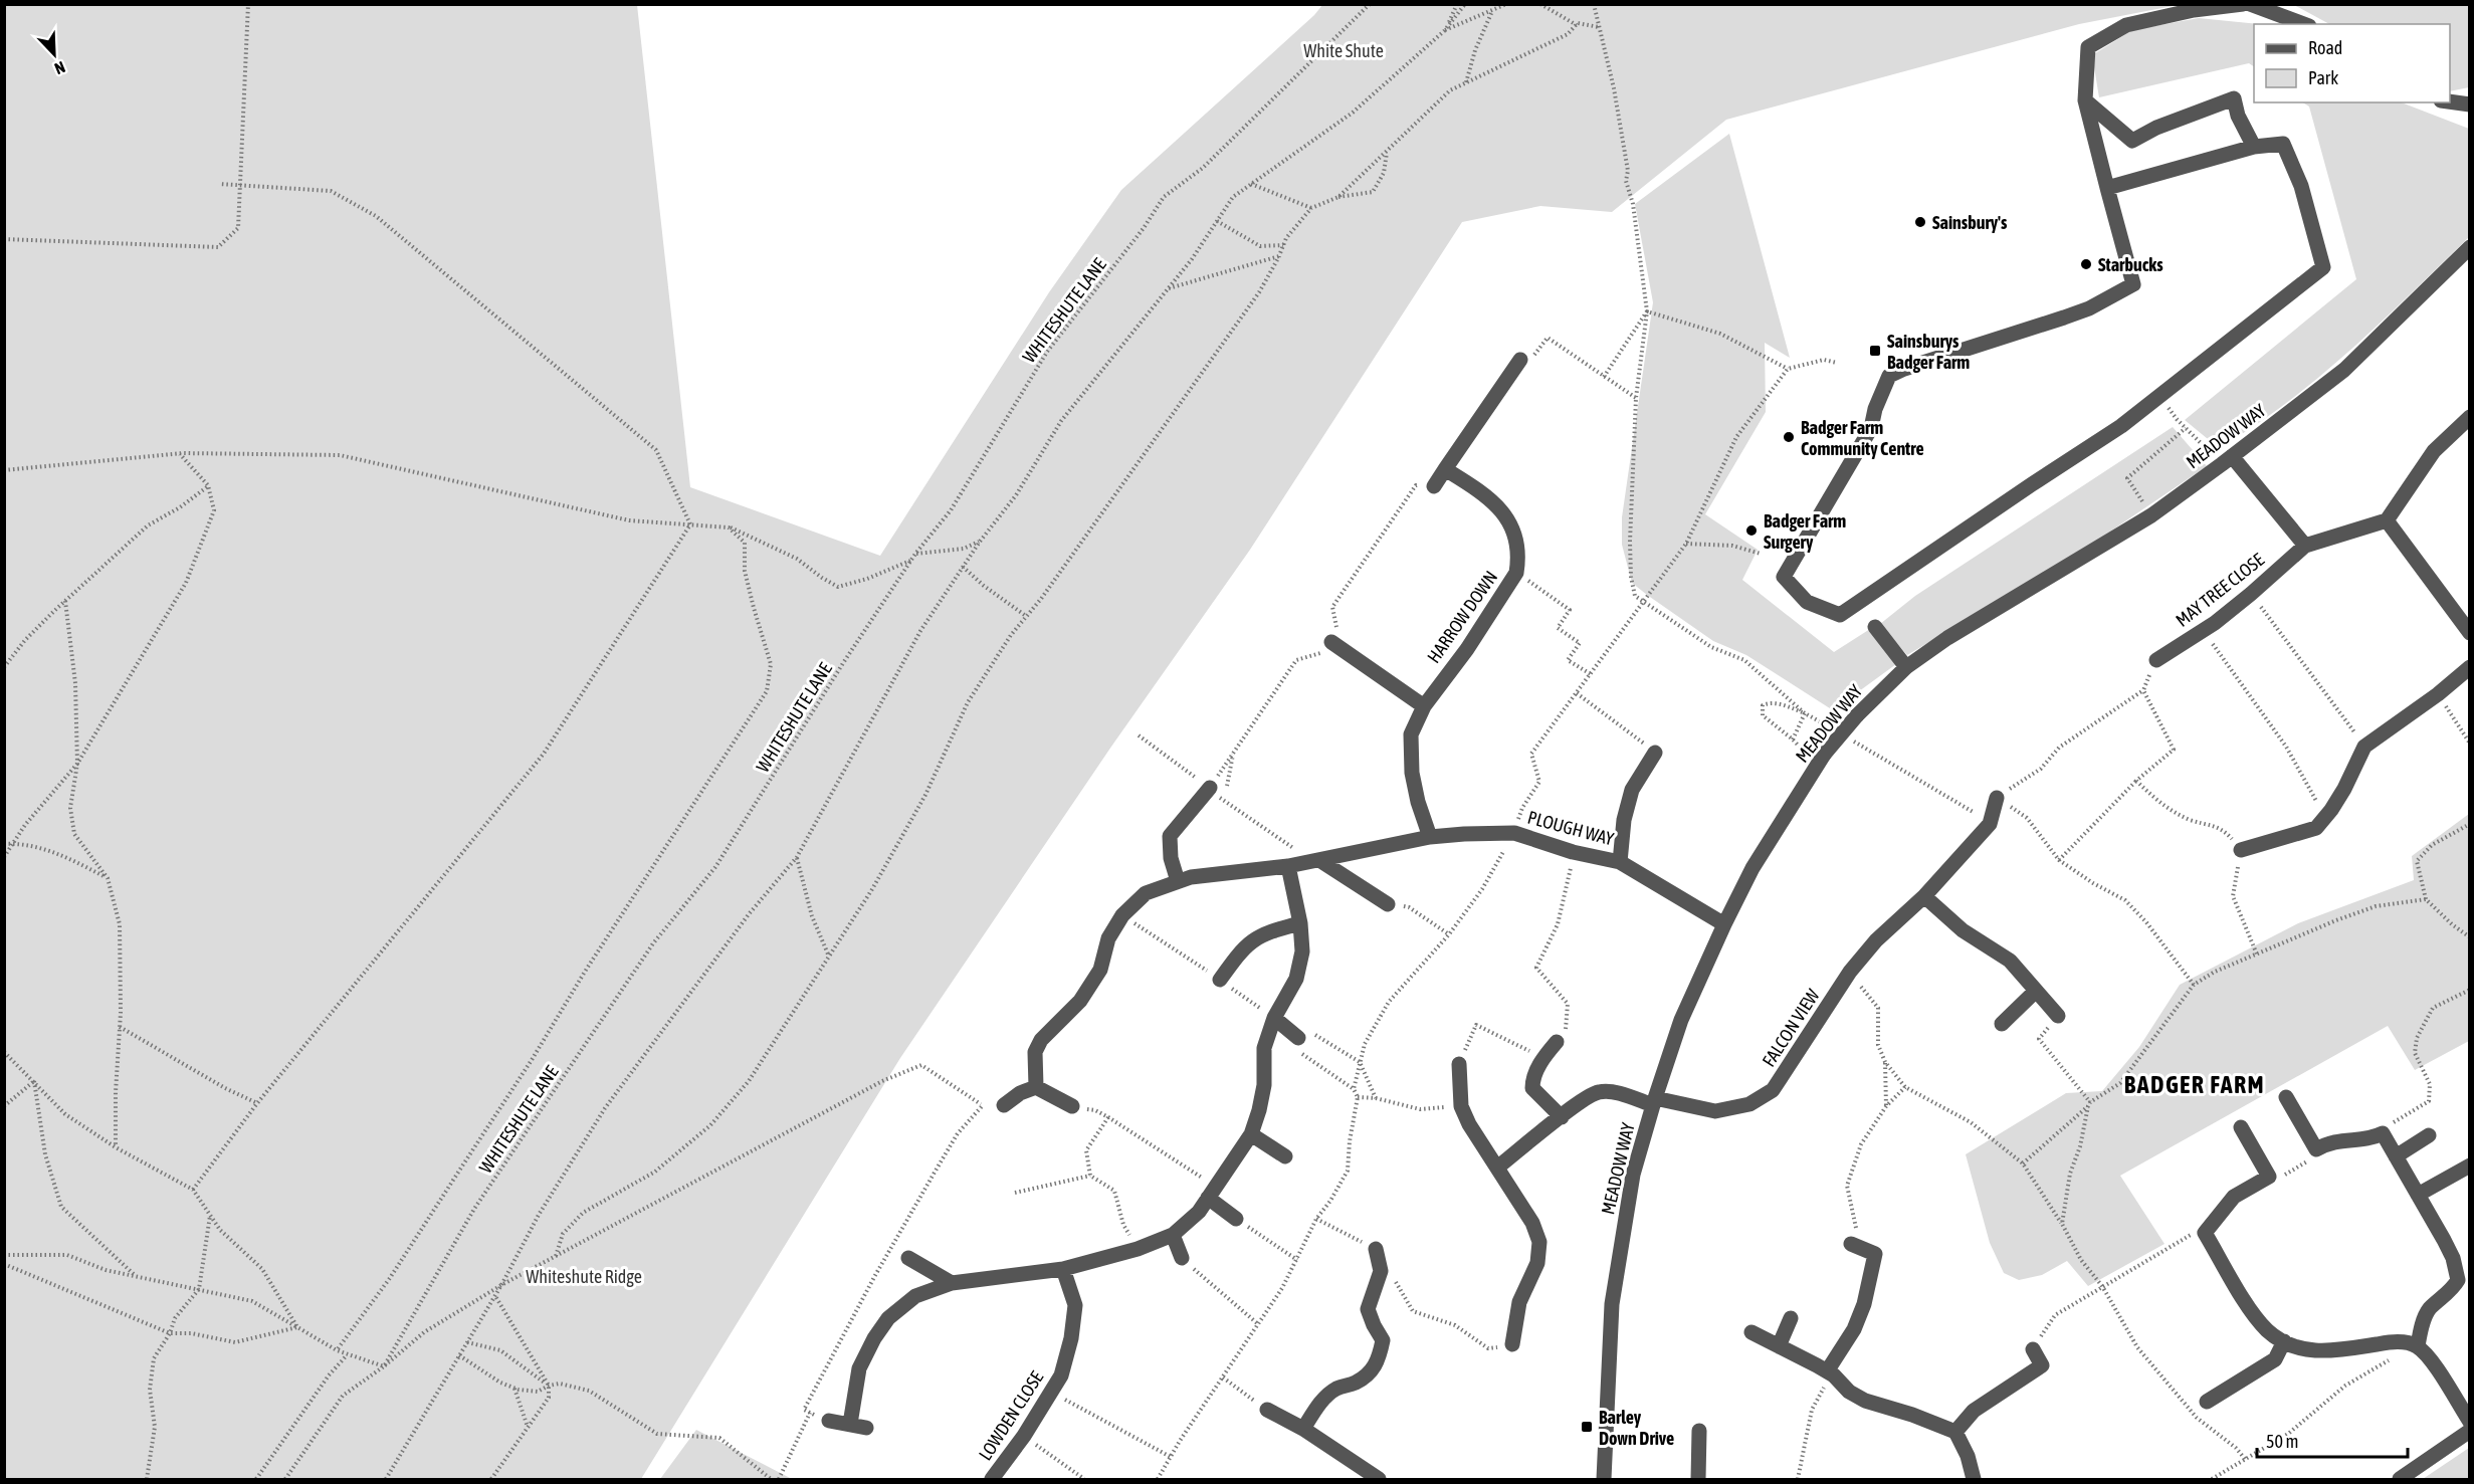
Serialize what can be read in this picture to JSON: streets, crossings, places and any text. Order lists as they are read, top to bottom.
{
  "streets": {
    "street": [
      "MEADOW WAY",
      "MAY TREE CLOSE",
      "HARROW DOWN",
      "PLOUGH WAY",
      "FALCON VIEW",
      "LOWDEN CLOSE"
    ],
    "path": ["WHITESHUTE LANE"]
  },
  "crossings": [
    ["MEADOW WAY", "PLOUGH WAY"],
    ["MEADOW WAY", "FALCON VIEW"],
    ["HARROW DOWN", "PLOUGH WAY"]
  ],
  "districts": ["BADGER FARM"],
  "parks": ["White Shute", "Whiteshute Ridge"],
  "places": {
    "other": [
      "Sainsbury's",
      "Starbucks",
      "Badger Farm Community Centre",
      "Badger Farm Surgery"
    ],
    "transit": ["Sainsburys Badger Farm", "Barley Down Drive"]
  },
  "legend": ["Road", "Park"],
  "scale_bar": "50 m",
  "north": "bottom right"
}
